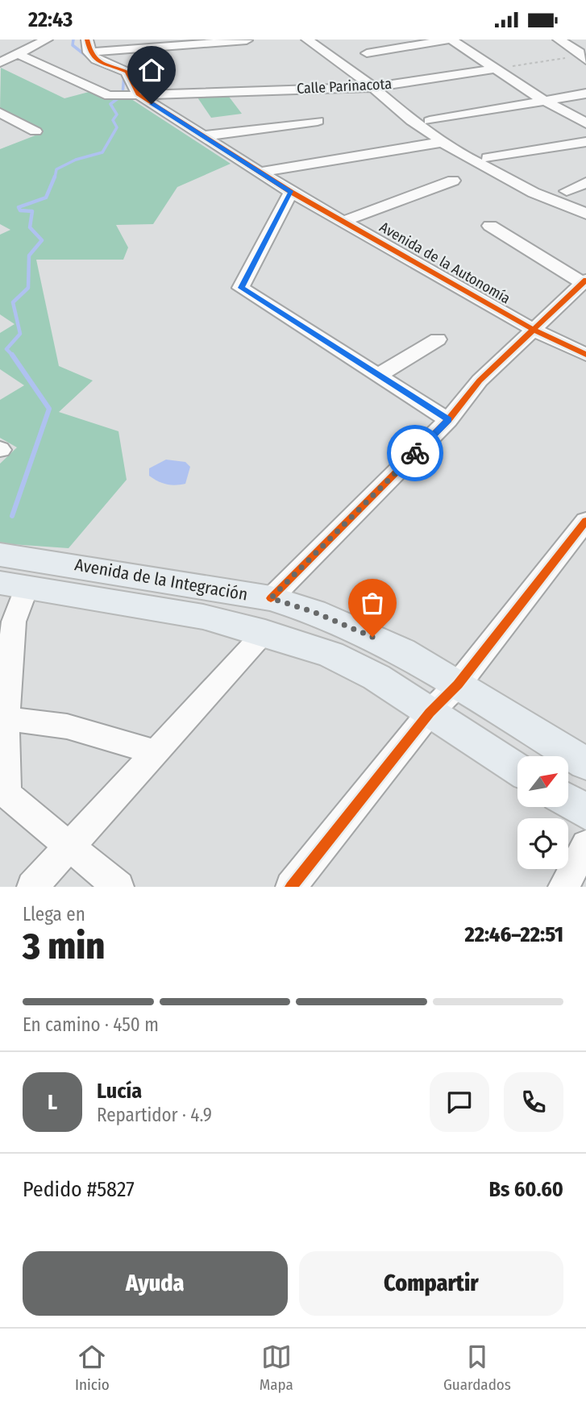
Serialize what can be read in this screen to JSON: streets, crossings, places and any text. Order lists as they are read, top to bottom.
{
  "streets": {
    "main road": ["Avenida de la Integración"],
    "street": ["Calle Parinacota", "Avenida de la Autonomía"]
  },
  "north": "top right",
  "page": {
    "status": "22:43",
    "heading": ["3 min", "Llega en", "22:46–22:51"],
    "panel": [
      "Lucía",
      "Repartidor · 4.9",
      "Pedido #5827",
      "Bs 60.60"
    ],
    "bar": "En camino · 450 m",
    "round": "L",
    "buttons": ["Ayuda", "Compartir"],
    "tabs": ["Inicio", "Mapa", "Guardados"]
  }
}
